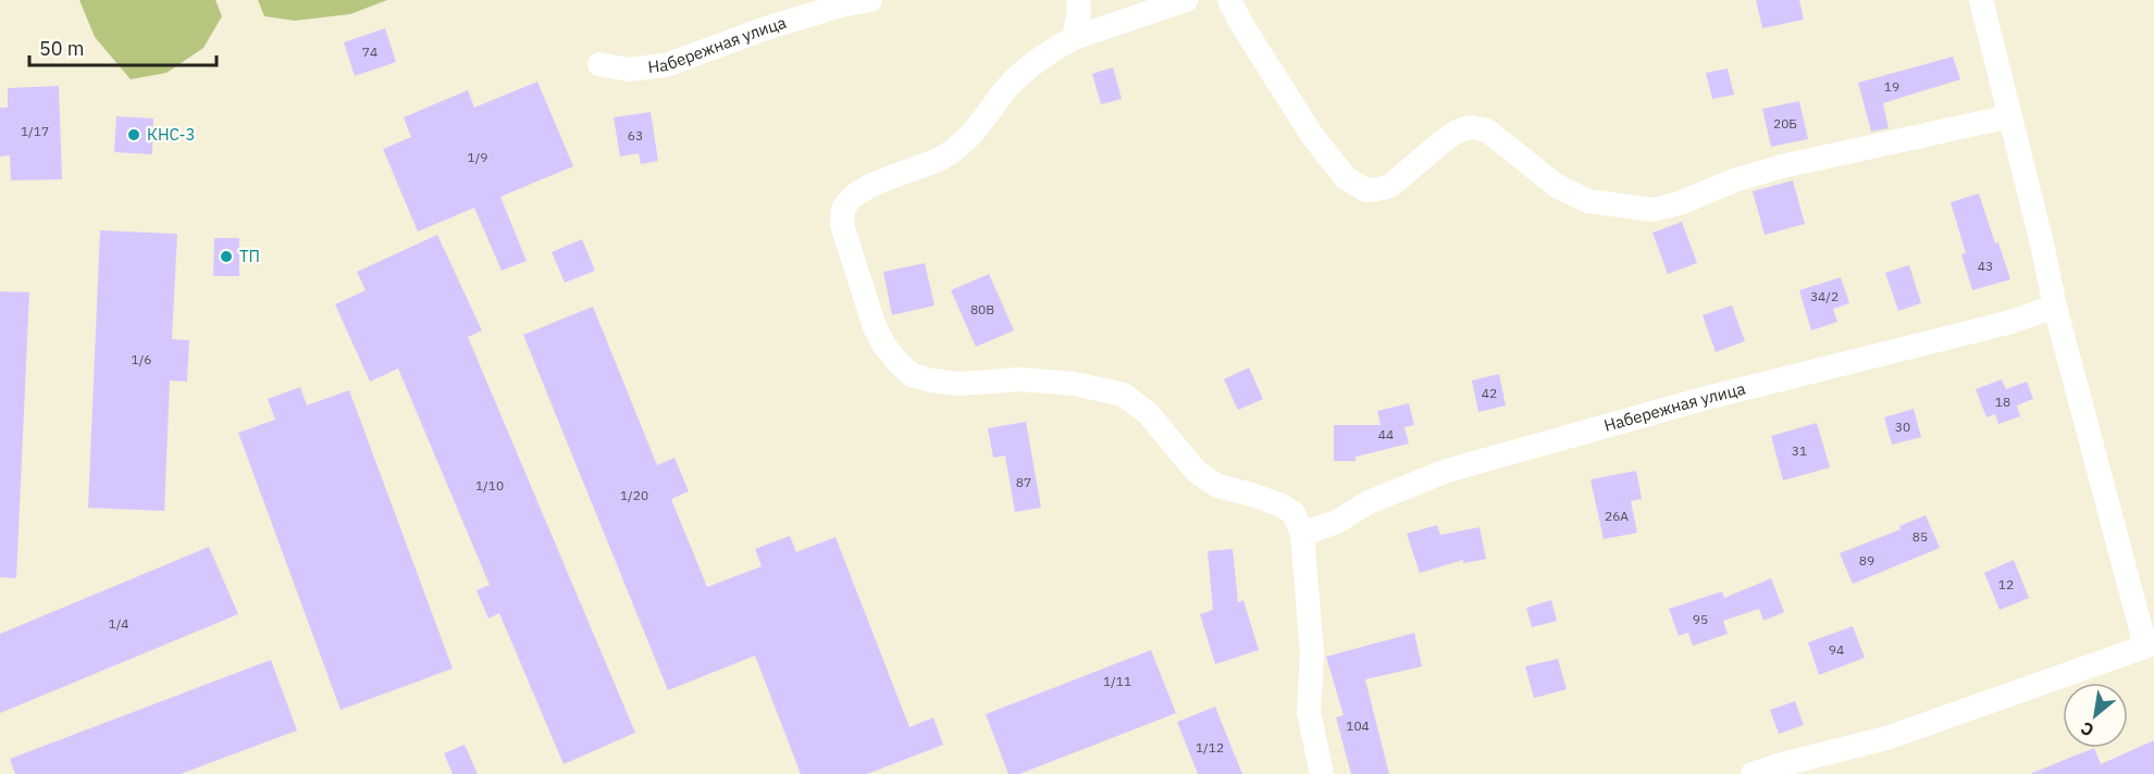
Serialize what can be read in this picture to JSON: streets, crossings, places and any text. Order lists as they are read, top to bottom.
{
  "streets": {
    "street": ["Набережная улица"]
  },
  "places": ["КНС-3", "ТП"],
  "house_numbers": [
    "74",
    "19",
    "20Б",
    "1/17",
    "63",
    "1/9",
    "43",
    "34/2",
    "80В",
    "1/6",
    "42",
    "18",
    "30",
    "44",
    "31",
    "87",
    "1/10",
    "1/20",
    "26А",
    "85",
    "89",
    "12",
    "95",
    "1/4",
    "94",
    "1/11",
    "104",
    "1/12"
  ],
  "scale_bar": "50 m",
  "north": "bottom left"
}
